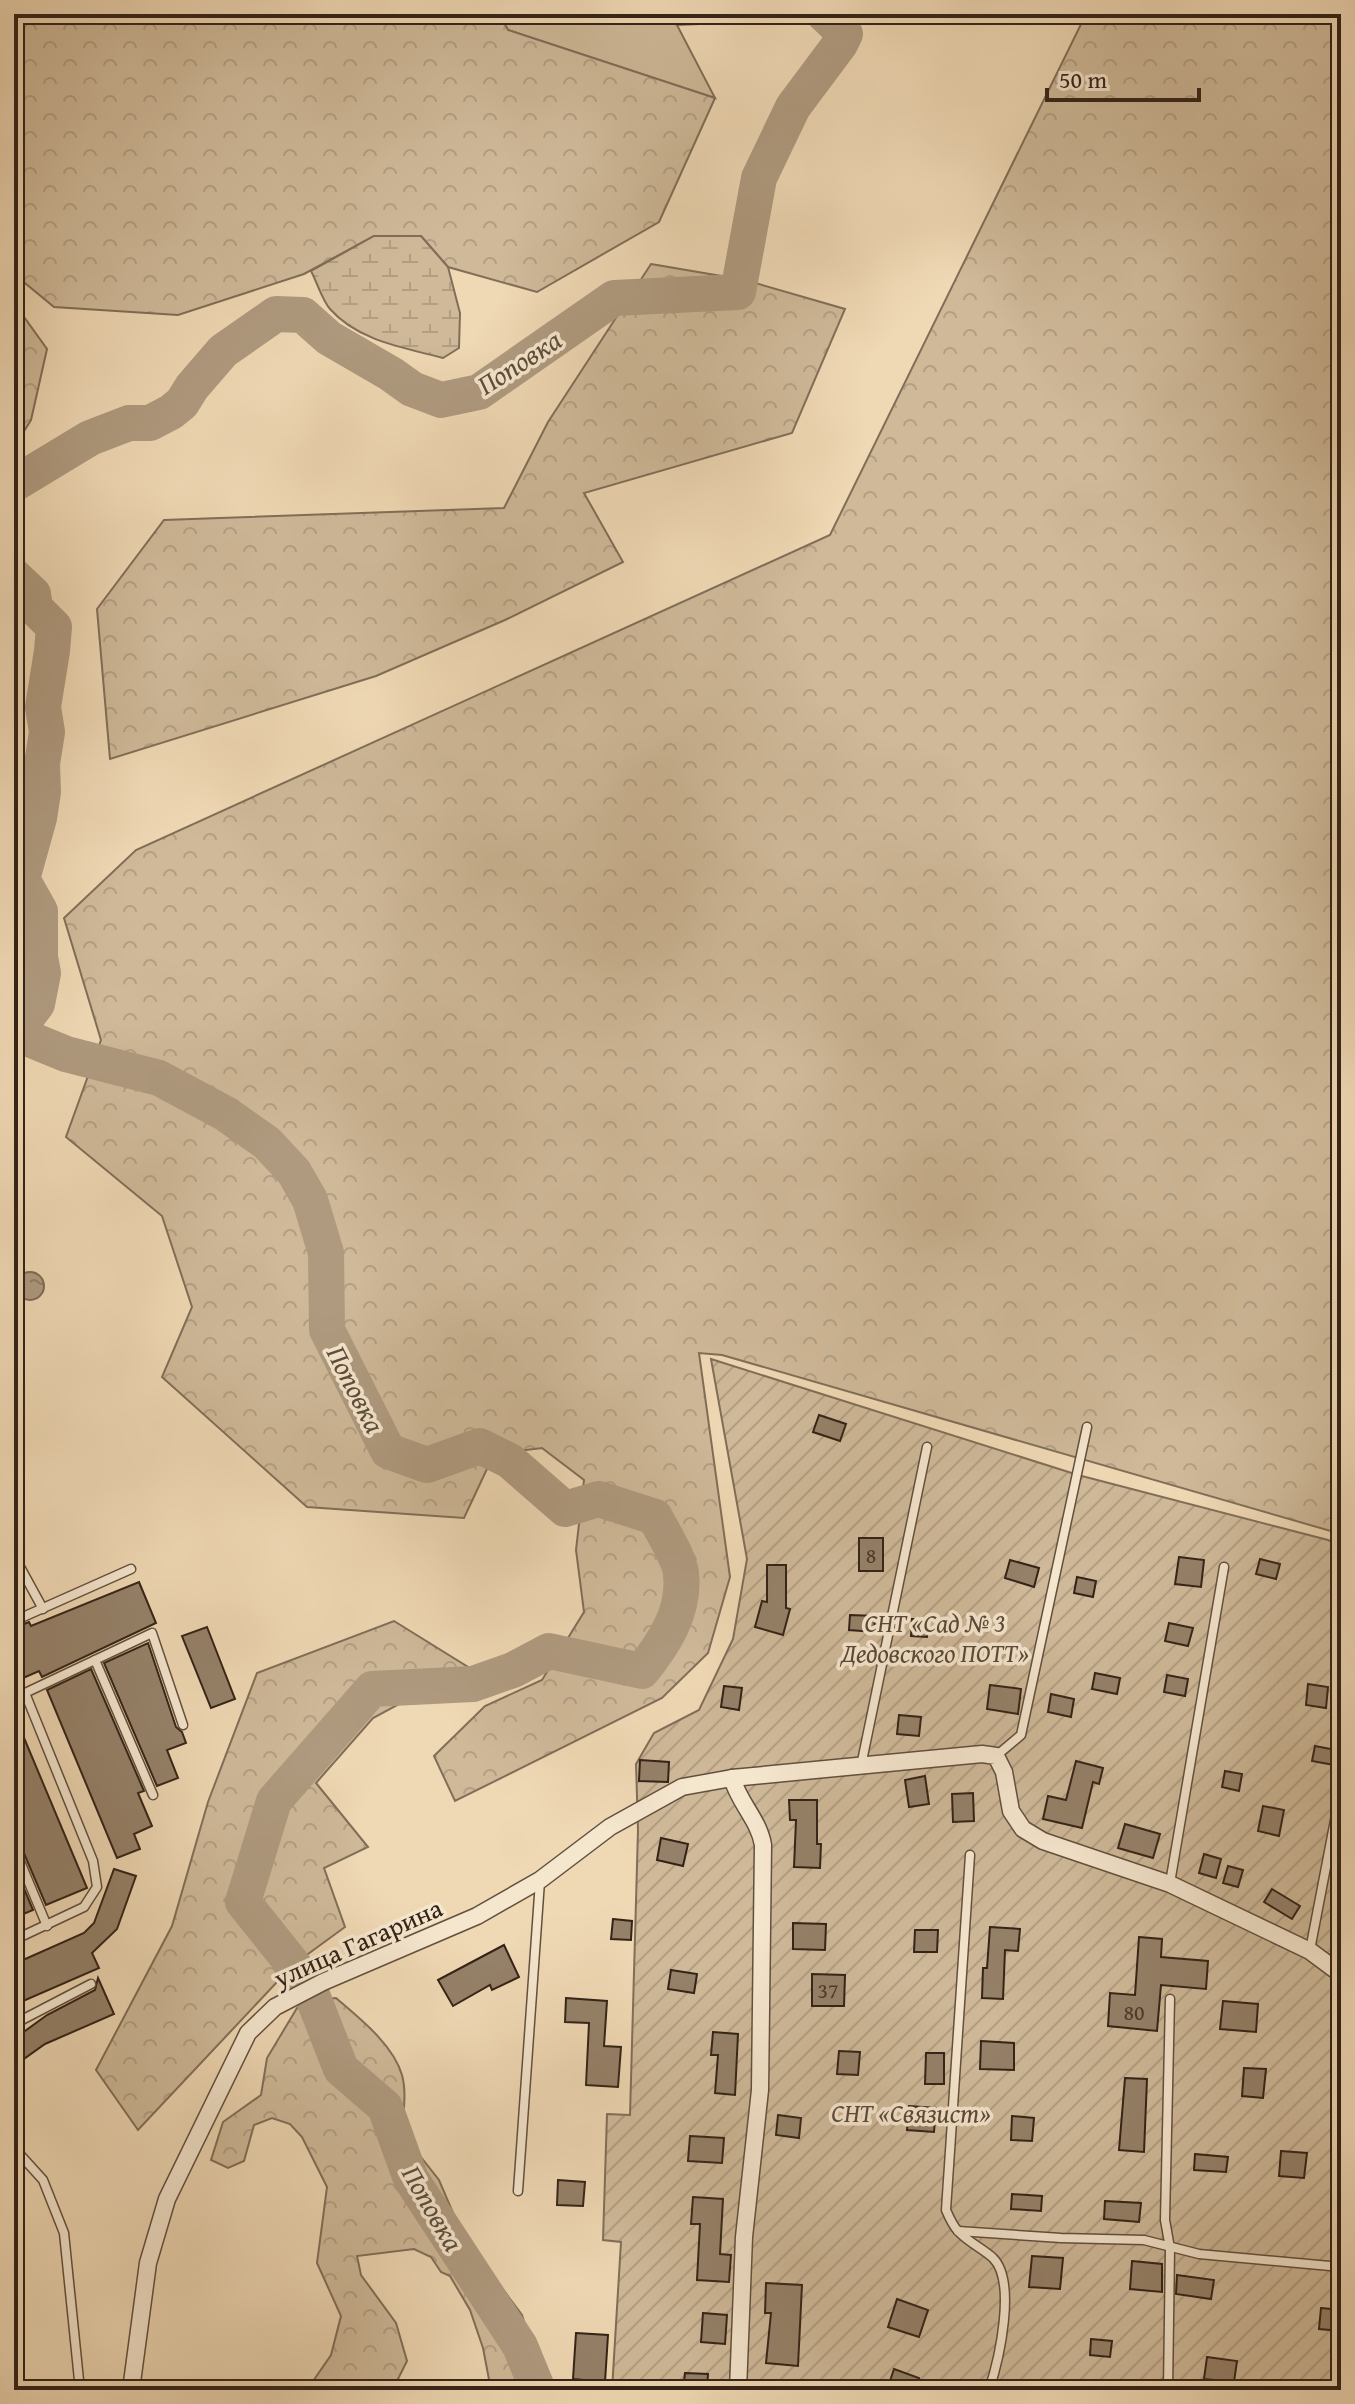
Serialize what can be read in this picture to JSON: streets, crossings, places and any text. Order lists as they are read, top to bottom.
{
  "streets": {
    "street": ["улица Гагарина"]
  },
  "water": ["Поповка"],
  "parks": ["СНТ «Сад № 3 Дедовского ПОТТ»", "СНТ «Связист»"],
  "house_numbers": ["8", "37", "80"],
  "scale_bar": "50 m"
}
